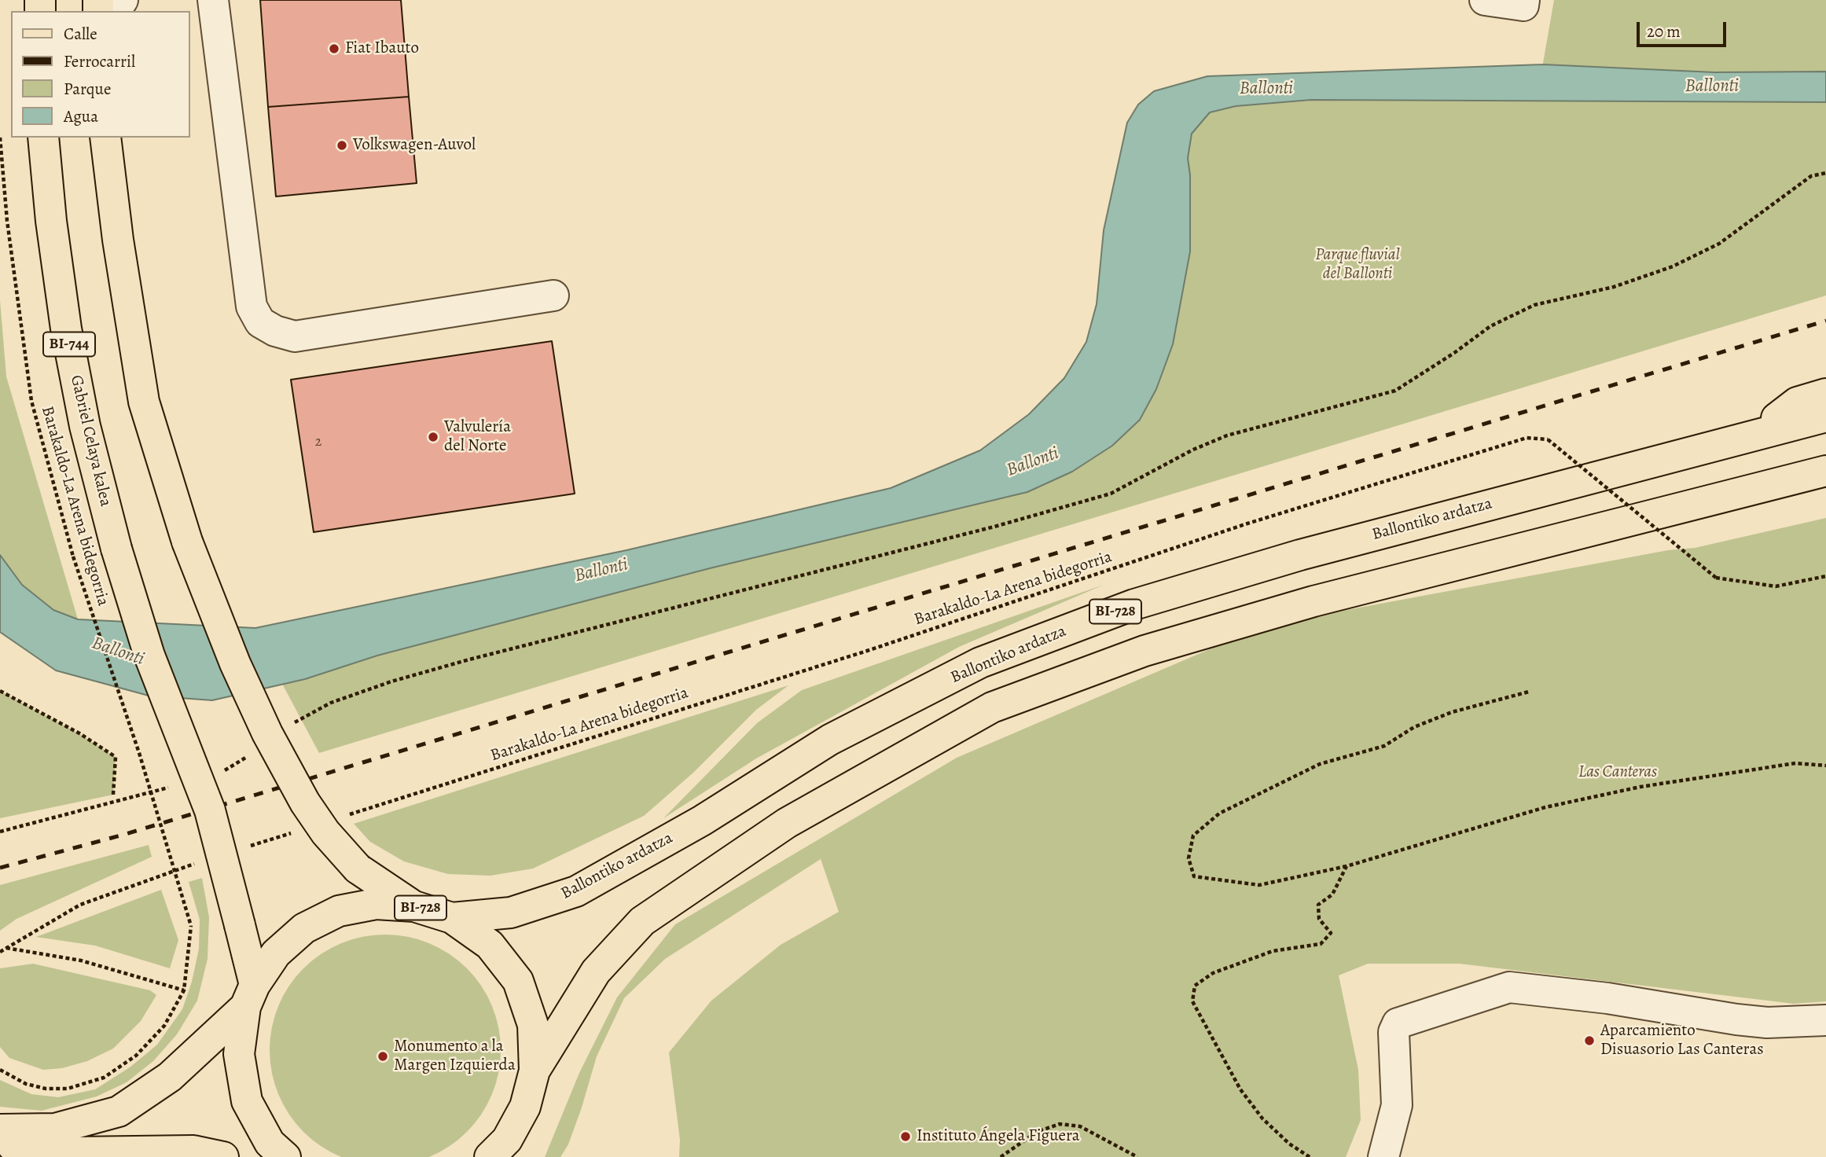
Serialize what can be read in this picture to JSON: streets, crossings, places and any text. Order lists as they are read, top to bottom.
{
  "streets": {
    "main road": [
      "BI-744",
      "Gabriel Celaya kalea",
      "Ballontiko ardatza",
      "BI-728"
    ],
    "path": ["Barakaldo-La Arena bidegorria"]
  },
  "crossings": [
    ["Gabriel Celaya kalea", "BI-728"],
    ["Ballontiko ardatza", "BI-728"]
  ],
  "water": ["Ballonti"],
  "parks": ["Parque fluvial del Ballonti", "Las Canteras"],
  "places": [
    "Fiat Ibauto",
    "Volkswagen-Auvol",
    "Valvulería del Norte",
    "Aparcamiento Disuasorio Las Canteras",
    "Monumento a la Margen Izquierda",
    "Instituto Ángela Figuera"
  ],
  "house_numbers": ["2"],
  "legend": [
    "Calle",
    "Ferrocarril",
    "Parque",
    "Agua"
  ],
  "scale_bar": "20 m"
}
